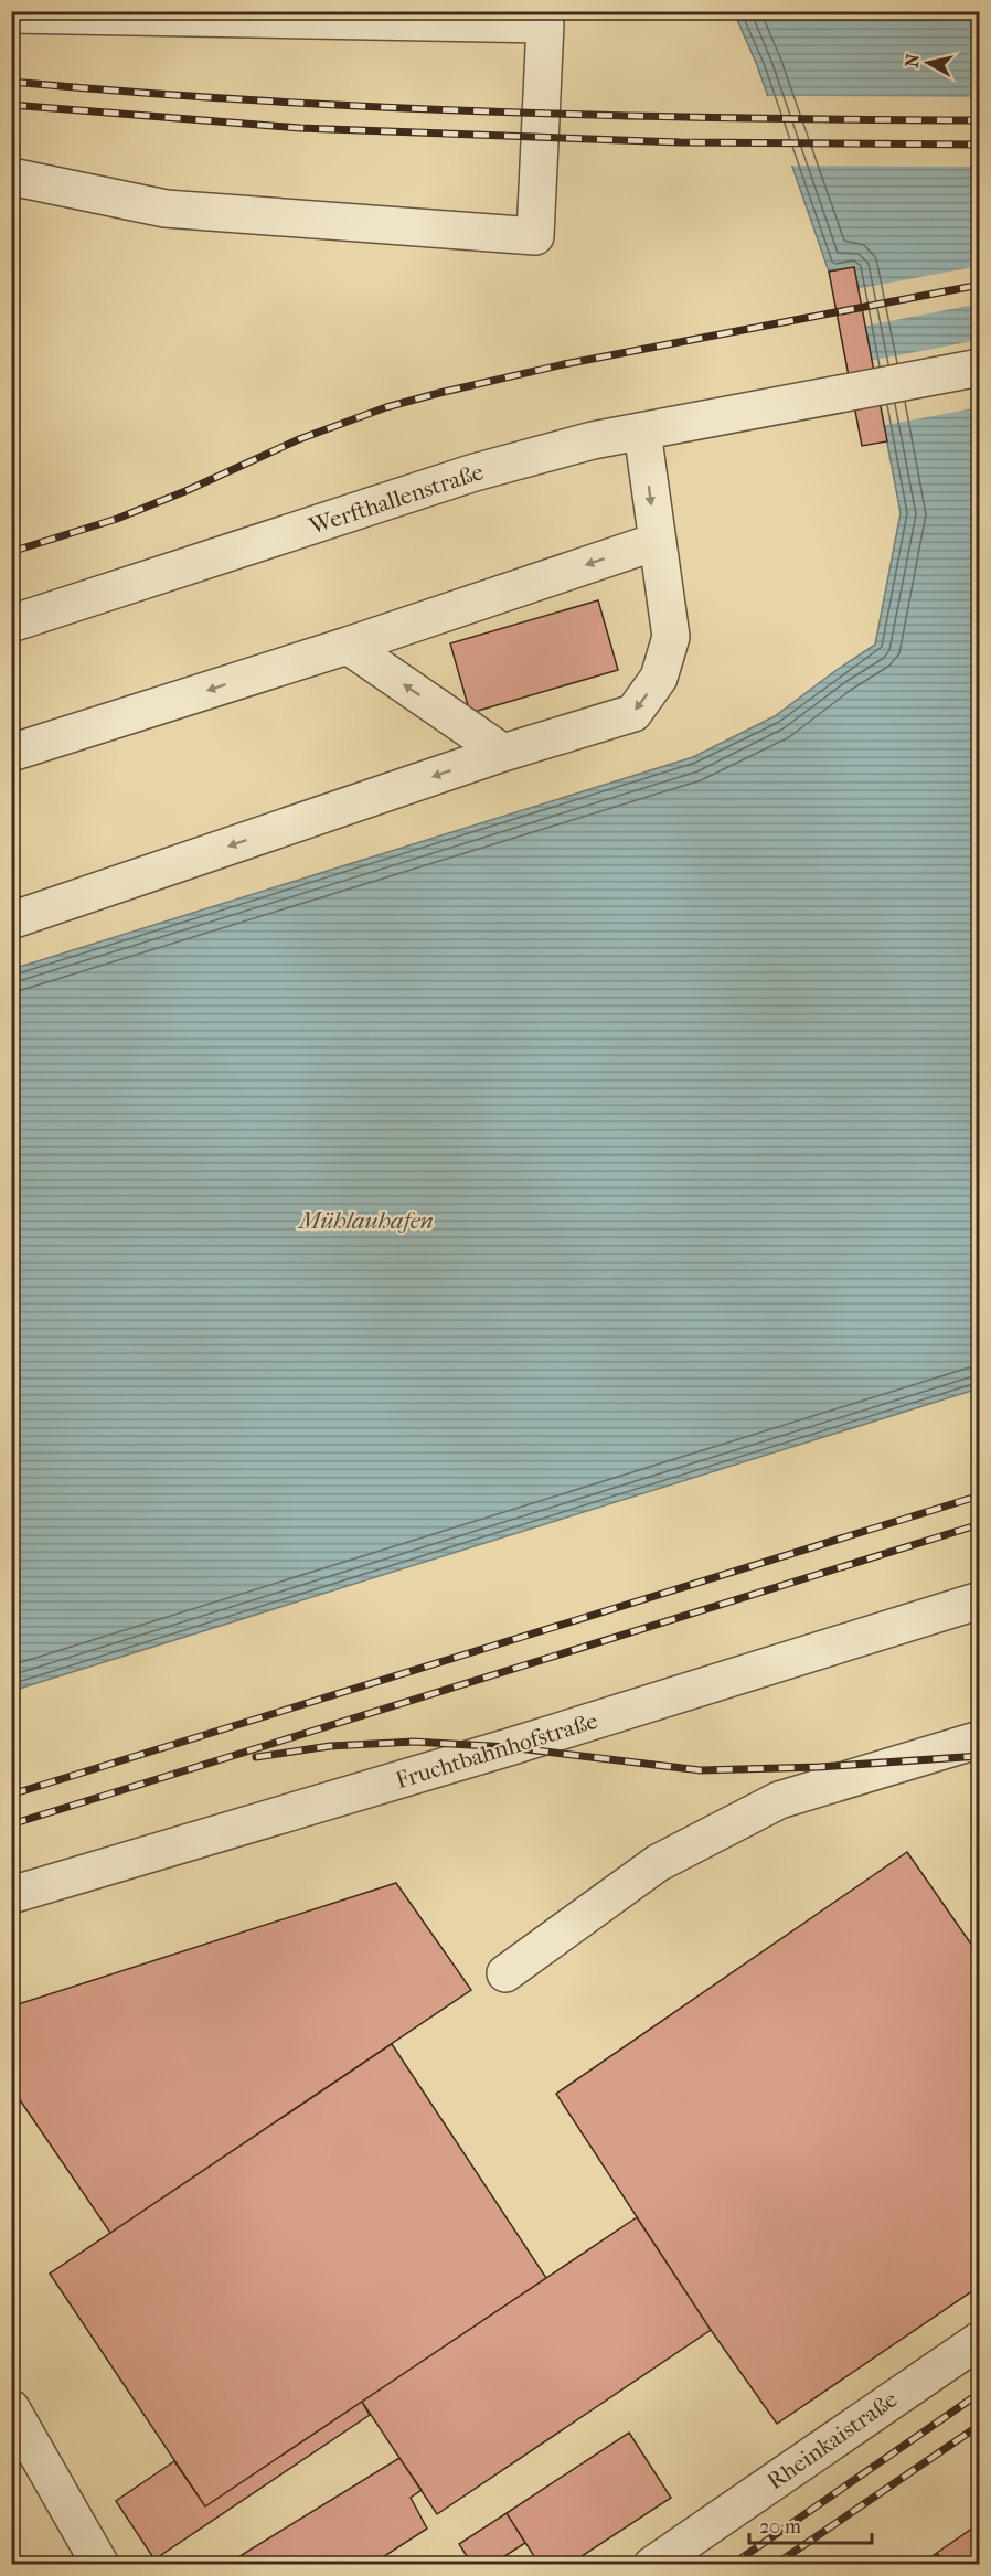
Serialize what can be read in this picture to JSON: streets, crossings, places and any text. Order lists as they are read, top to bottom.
{
  "streets": {
    "street": ["Werfthallenstraße", "Fruchtbahnhofstraße", "Rheinkaistraße"]
  },
  "water": ["Mühlauhafen"],
  "scale_bar": "20 m",
  "north": "left"
}
